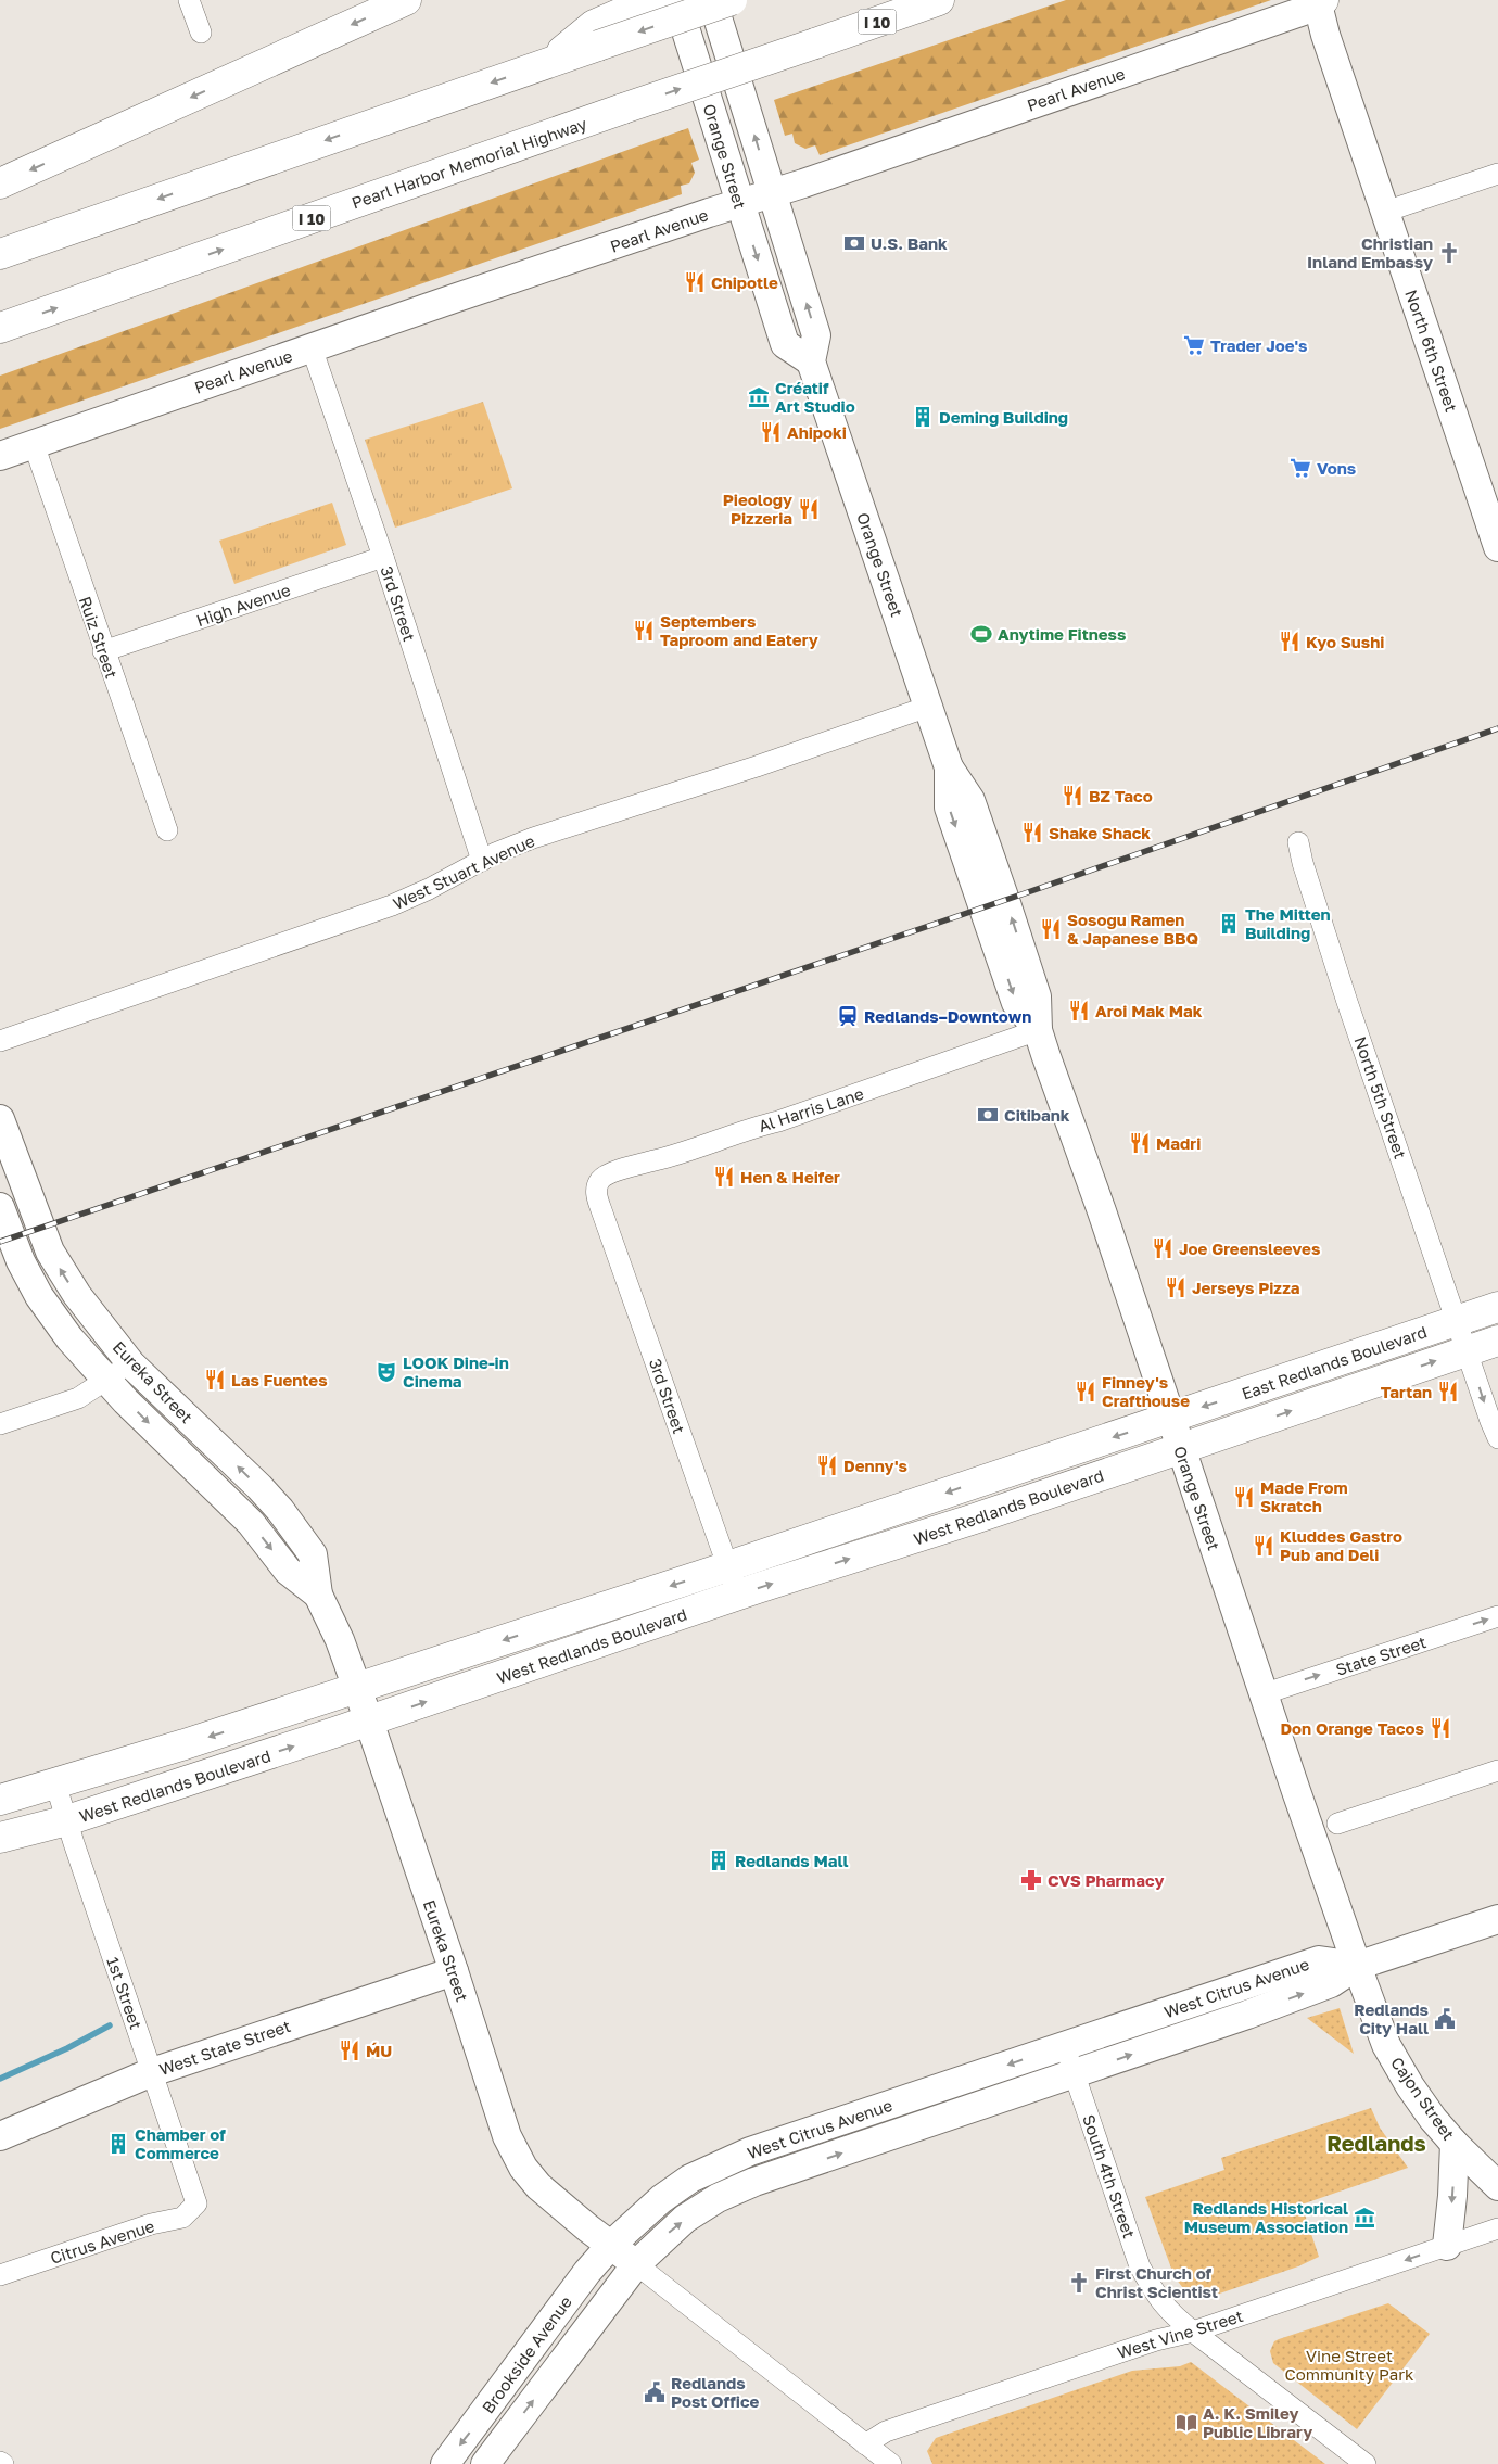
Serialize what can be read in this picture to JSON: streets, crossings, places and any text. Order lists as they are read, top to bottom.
{
  "streets": {
    "main road": [
      "I 10",
      "Pearl Avenue",
      "Orange Street",
      "Pearl Harbor Memorial Highway",
      "North 6th Street",
      "East Redlands Boulevard",
      "Eureka Street",
      "West Redlands Boulevard",
      "West Citrus Avenue",
      "West State Street",
      "Cajon Street",
      "Brookside Avenue"
    ],
    "street": [
      "3rd Street",
      "High Avenue",
      "Ruiz Street",
      "West Stuart Avenue",
      "North 5th Street",
      "Al Harris Lane",
      "State Street",
      "1st Street",
      "South 4th Street",
      "Citrus Avenue",
      "West Vine Street"
    ]
  },
  "crossings": [
    ["Pearl Avenue", "Orange Street"],
    ["Pearl Avenue", "North 6th Street"],
    ["Pearl Avenue", "3rd Street"],
    ["Pearl Avenue", "Ruiz Street"],
    ["Orange Street", "West Stuart Avenue"],
    ["Orange Street", "Al Harris Lane"],
    ["Orange Street", "East Redlands Boulevard"],
    ["Orange Street", "West Redlands Boulevard"],
    ["Orange Street", "State Street"],
    ["Orange Street", "West Citrus Avenue"],
    ["Orange Street", "Cajon Street"],
    ["3rd Street", "High Avenue"],
    ["3rd Street", "West Stuart Avenue"],
    ["3rd Street", "Al Harris Lane"],
    ["3rd Street", "West Redlands Boulevard"],
    ["High Avenue", "Ruiz Street"],
    ["North 5th Street", "East Redlands Boulevard"],
    ["East Redlands Boulevard", "West Redlands Boulevard"],
    ["Eureka Street", "West Redlands Boulevard"],
    ["Eureka Street", "West Citrus Avenue"],
    ["Eureka Street", "West State Street"],
    ["Eureka Street", "Brookside Avenue"],
    ["West Redlands Boulevard", "1st Street"],
    ["West Citrus Avenue", "Cajon Street"],
    ["West Citrus Avenue", "South 4th Street"],
    ["West Citrus Avenue", "Brookside Avenue"],
    ["1st Street", "West State Street"],
    ["1st Street", "Citrus Avenue"],
    ["South 4th Street", "West Vine Street"]
  ],
  "one_way": ["West Vine Street"],
  "districts": ["Redlands"],
  "parks": ["Vine Street Community Park"],
  "places": {
    "bank": ["U.S. Bank", "Citibank"],
    "church": ["Christian Inland Embassy", "First Church of Christ Scientist"],
    "restaurant": [
      "Chipotle",
      "Ahipoki",
      "Pieology Pizzeria",
      "Septembers Taproom and Eatery",
      "Kyo Sushi",
      "BZ Taco",
      "Shake Shack",
      "Sosogu Ramen & Japanese BBQ",
      "Aroi Mak Mak",
      "Madri",
      "Hen & Heifer",
      "Joe Greensleeves",
      "Jerseys Pizza",
      "Las Fuentes",
      "Finney's Crafthouse",
      "Tartan",
      "Denny's",
      "Made From Skratch",
      "Kluddes Gastro Pub and Deli",
      "Don Orange Tacos",
      "ḾU"
    ],
    "supermarket": ["Trader Joe's", "Vons"],
    "museum": ["Créatif Art Studio", "Redlands Historical Museum Association"],
    "building": [
      "Deming Building",
      "The Mitten Building",
      "Redlands Mall",
      "Chamber of Commerce"
    ],
    "sports": ["Anytime Fitness"],
    "station": ["Redlands–Downtown"],
    "theatre": ["LOOK Dine-in Cinema"],
    "pharmacy": ["CVS Pharmacy"],
    "public building": ["Redlands City Hall", "Redlands Post Office"],
    "library": ["A. K. Smiley Public Library"]
  }
}
